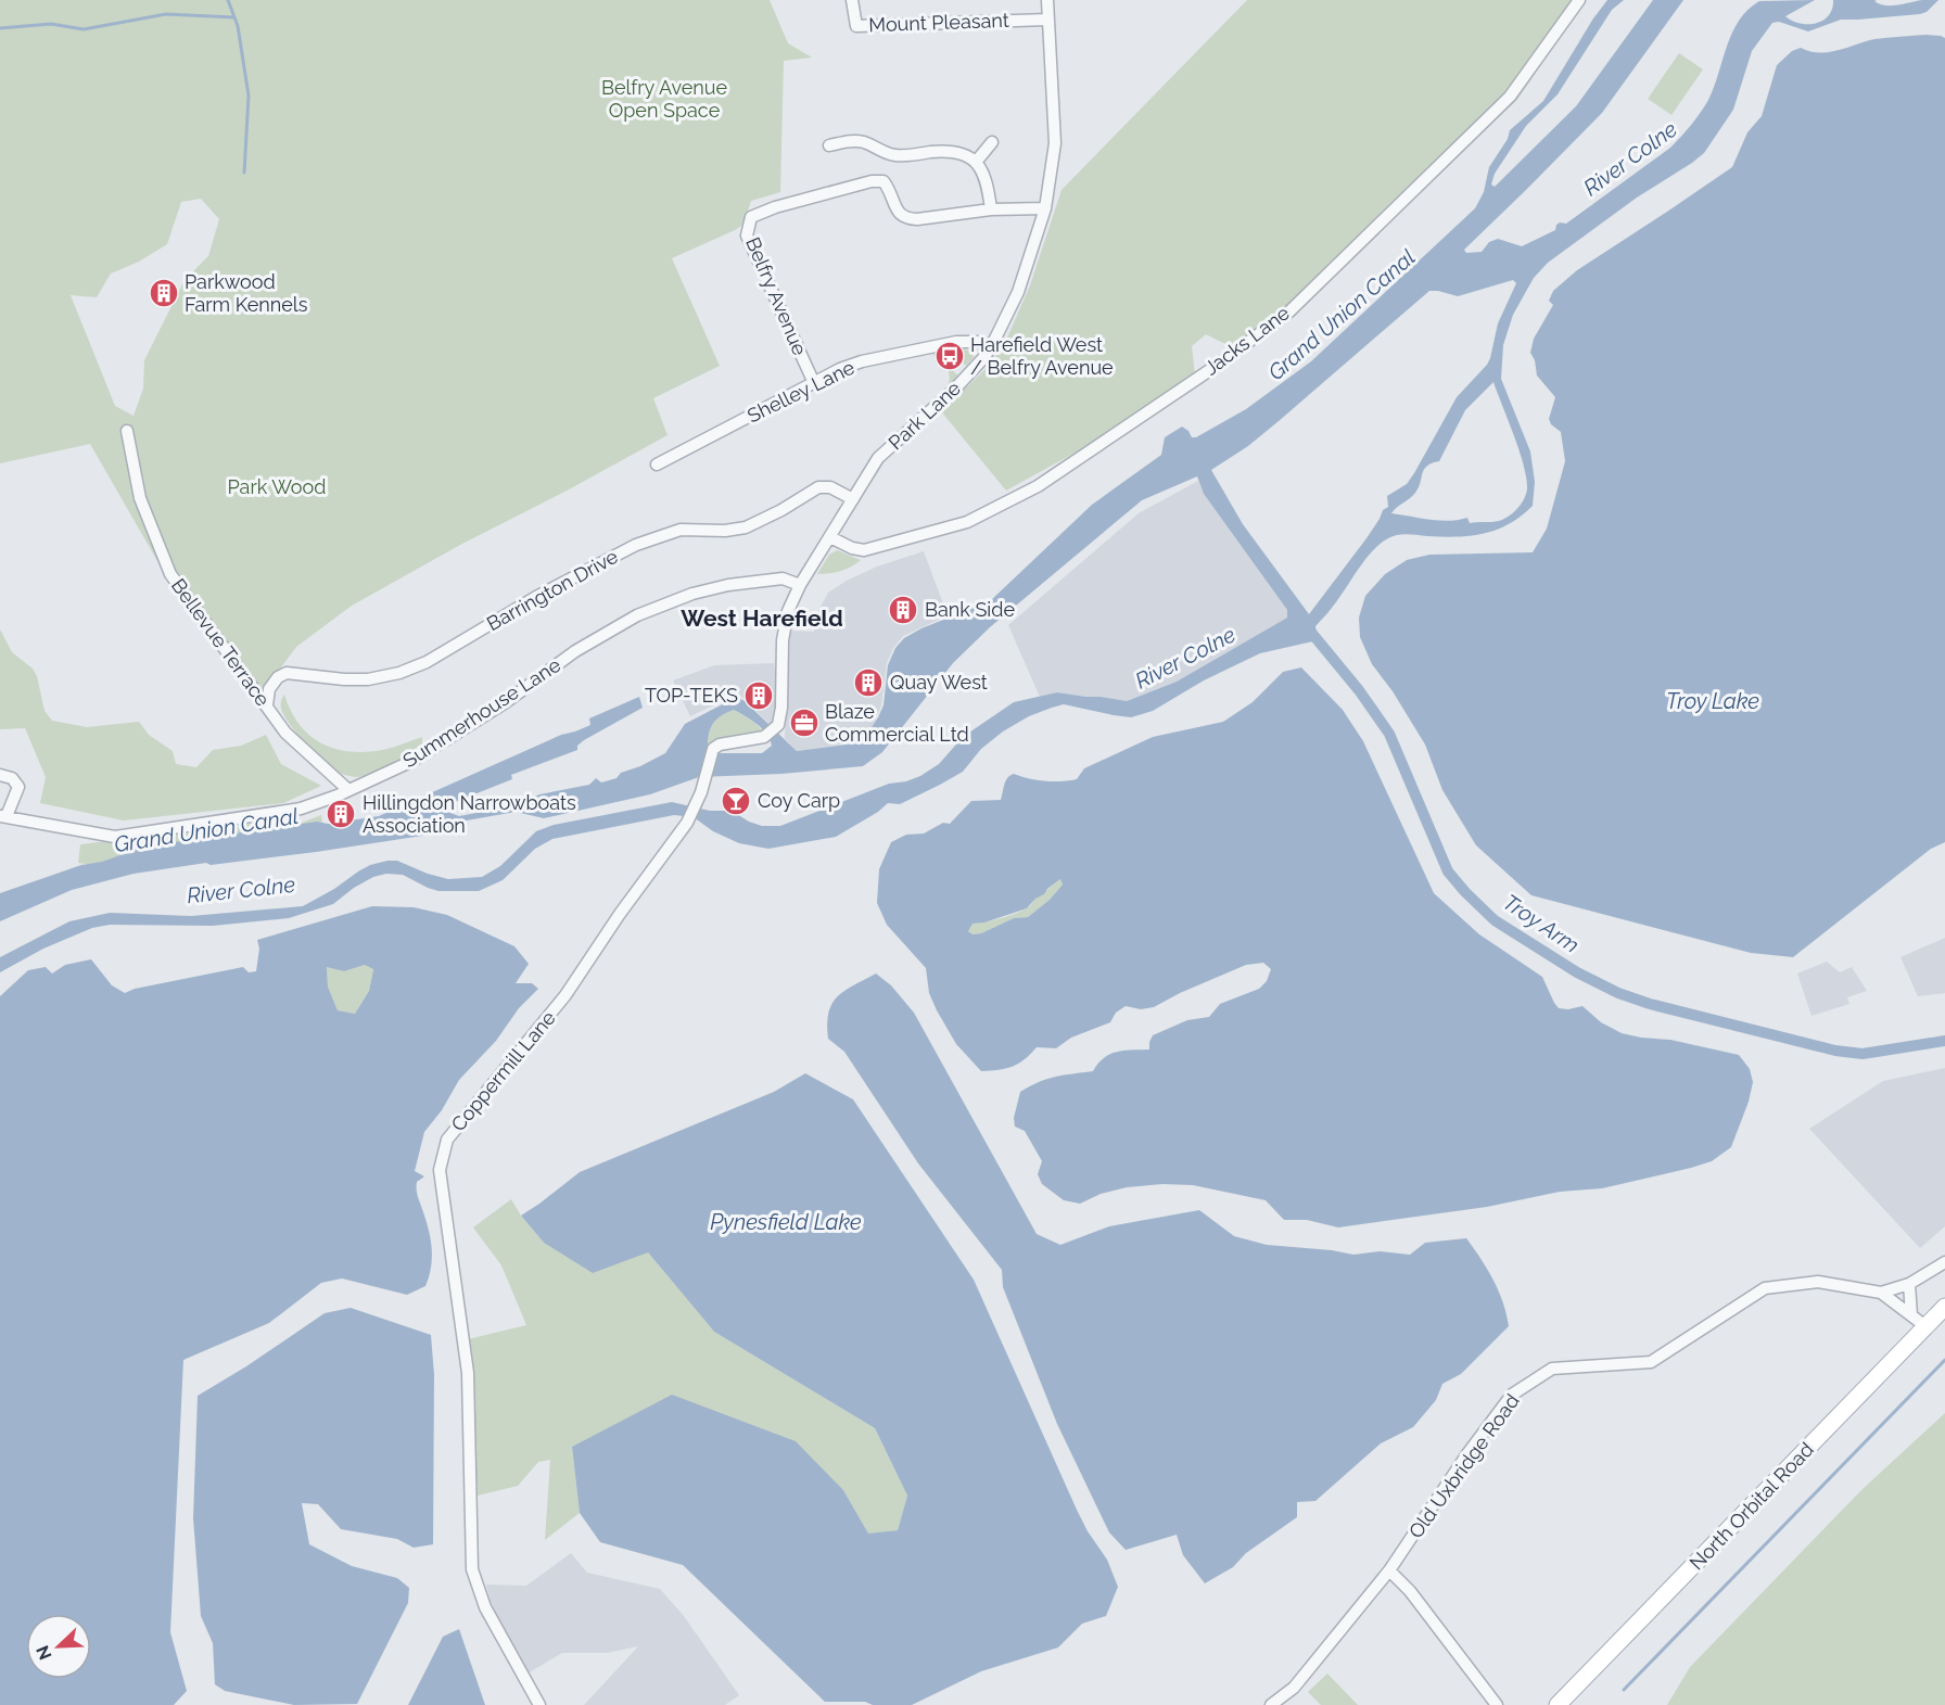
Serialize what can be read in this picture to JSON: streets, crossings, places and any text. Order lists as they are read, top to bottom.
{
  "streets": {
    "main road": ["North Orbital Road"],
    "street": [
      "Mount Pleasant",
      "Belfry Avenue",
      "Jacks Lane",
      "Shelley Lane",
      "Park Lane",
      "Barrington Drive",
      "Bellevue Terrace",
      "Summerhouse Lane",
      "Coppermill Lane",
      "Old Uxbridge Road"
    ]
  },
  "crossings": [
    ["Mount Pleasant", "Park Lane"],
    ["Belfry Avenue", "Shelley Lane"],
    ["Belfry Avenue", "Park Lane"],
    ["Jacks Lane", "Park Lane"],
    ["Shelley Lane", "Park Lane"],
    ["Park Lane", "Barrington Drive"],
    ["Park Lane", "Summerhouse Lane"],
    ["Park Lane", "Coppermill Lane"],
    ["Barrington Drive", "Bellevue Terrace"],
    ["Bellevue Terrace", "Summerhouse Lane"],
    ["Old Uxbridge Road", "North Orbital Road"]
  ],
  "districts": ["West Harefield"],
  "water": [
    "River Colne",
    "Grand Union Canal",
    "Troy Lake",
    "Troy Arm",
    "Pynesfield Lake"
  ],
  "parks": ["Belfry Avenue Open Space", "Park Wood"],
  "places": {
    "building": [
      "Parkwood Farm Kennels",
      "Bank Side",
      "Quay West",
      "TOP-TEKS",
      "Hillingdon Narrowboats Association"
    ],
    "bus stop": ["Harefield West / Belfry Avenue"],
    "office": ["Blaze Commercial Ltd"],
    "bar": ["Coy Carp"]
  },
  "north": "bottom left"
}
